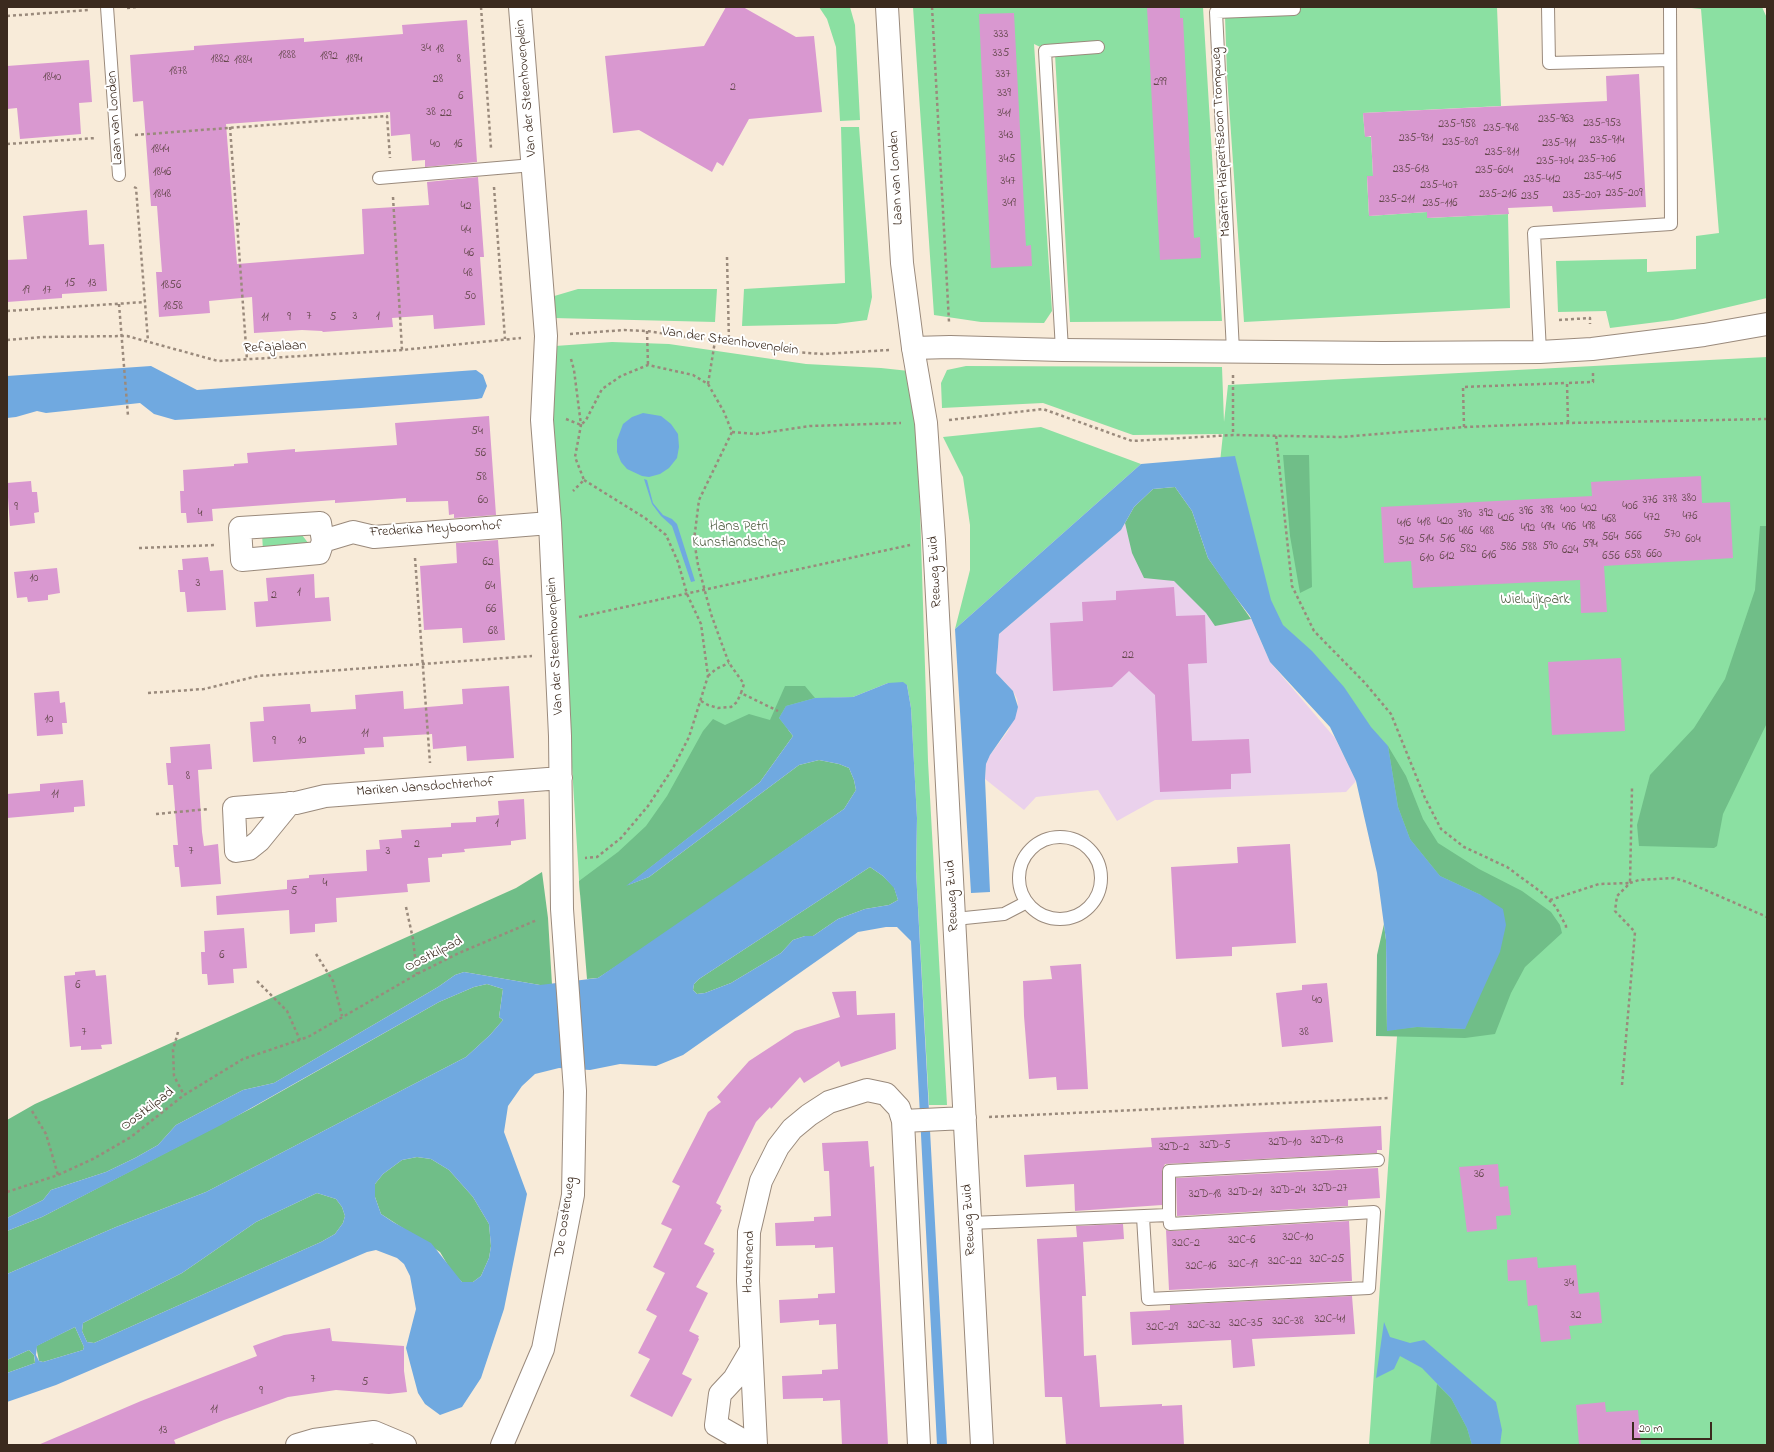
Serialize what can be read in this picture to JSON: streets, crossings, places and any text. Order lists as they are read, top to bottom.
{
  "streets": {
    "street": [
      "Van der Steenhovenplein",
      "Laan van Londen",
      "Frederika Meyboomhof",
      "Reeweg Zuid",
      "Mariken Jansdochterhof",
      "De Oosterweg",
      "Houtenend"
    ],
    "lane": ["Maarten Harpertszoon Trompweg"],
    "path": ["Refajalaan", "Oostkilpad"]
  },
  "crossings": [
    ["Van der Steenhovenplein", "Laan van Londen"],
    ["Van der Steenhovenplein", "Refajalaan"],
    ["Van der Steenhovenplein", "Frederika Meyboomhof"],
    ["Van der Steenhovenplein", "Reeweg Zuid"],
    ["Van der Steenhovenplein", "Mariken Jansdochterhof"],
    ["Van der Steenhovenplein", "Oostkilpad"],
    ["Van der Steenhovenplein", "De Oosterweg"],
    ["Laan van Londen", "Refajalaan"],
    ["Laan van Londen", "Reeweg Zuid"]
  ],
  "parks": ["Hans Petri Kunstlandschap", "Wielwijkpark"],
  "house_numbers": [
    "333",
    "34",
    "18",
    "335",
    "1888",
    "1892",
    "1882",
    "1894",
    "8",
    "1884",
    "1878",
    "337",
    "1840",
    "28",
    "299",
    "2",
    "339",
    "6",
    "38",
    "22",
    "341",
    "235-963",
    "235-953",
    "235-958",
    "235-948",
    "343",
    "235-931",
    "235-914",
    "235-809",
    "235-911",
    "40",
    "16",
    "1844",
    "235-811",
    "345",
    "235-706",
    "235-704",
    "235-613",
    "235-604",
    "1846",
    "235-415",
    "235-412",
    "347",
    "235-407",
    "235-209",
    "1848",
    "235-216",
    "235-207",
    "235",
    "235-211",
    "349",
    "235-116",
    "42",
    "44",
    "46",
    "48",
    "15",
    "13",
    "1856",
    "19",
    "17",
    "50",
    "1858",
    "7",
    "3",
    "1",
    "11",
    "9",
    "5",
    "54",
    "56",
    "58",
    "380",
    "378",
    "60",
    "376",
    "406",
    "9",
    "402",
    "400",
    "398",
    "396",
    "4",
    "392",
    "390",
    "476",
    "472",
    "426",
    "468",
    "420",
    "418",
    "416",
    "498",
    "494",
    "496",
    "492",
    "486",
    "488",
    "570",
    "566",
    "564",
    "514",
    "516",
    "604",
    "512",
    "594",
    "590",
    "586",
    "588",
    "582",
    "624",
    "660",
    "616",
    "658",
    "612",
    "656",
    "610",
    "62",
    "10",
    "3",
    "64",
    "1",
    "2",
    "66",
    "68",
    "22",
    "10",
    "11",
    "10",
    "9",
    "8",
    "11",
    "1",
    "2",
    "7",
    "3",
    "4",
    "5",
    "6",
    "6",
    "40",
    "7",
    "38",
    "32D-13",
    "32D-10",
    "32D-5",
    "32D-2",
    "36",
    "32D-27",
    "32D-24",
    "32D-21",
    "32D-18",
    "32C-10",
    "32C-6",
    "32C-2",
    "32C-25",
    "32C-22",
    "32C-19",
    "32C-16",
    "34",
    "32",
    "32C-41",
    "32C-38",
    "32C-35",
    "32C-32",
    "32C-29",
    "7",
    "5",
    "9",
    "11",
    "13"
  ],
  "scale_bar": "20 m"
}
